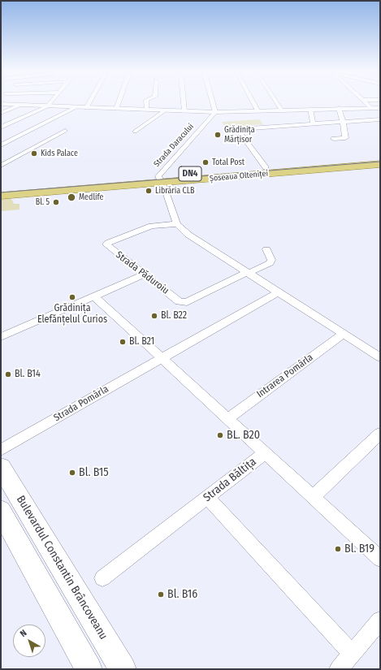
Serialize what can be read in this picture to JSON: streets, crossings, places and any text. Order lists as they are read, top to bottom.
{
  "streets": {
    "main road": ["DN4", "Șoseaua Olteniței", "Bulevardul Constantin Brâncoveanu"],
    "street": [
      "Strada Daracului",
      "Strada Păduroiu",
      "Intrarea Pomârla",
      "Strada Pomârla",
      "Strada Băltița"
    ]
  },
  "crossings": [
    ["Strada Daracului", "Șoseaua Olteniței"]
  ],
  "places": [
    "Grădinița Mărțisor",
    "Kids Palace",
    "Total Post",
    "Librăria CLB",
    "Medlife",
    "Bl. 5",
    "Grădinița Elefănțelul Curios",
    "Bl. B22",
    "Bl. B21",
    "Bl. B14",
    "BL. B20",
    "Bl. B15",
    "Bl. B19",
    "Bl. B16"
  ],
  "north": "top left"
}
